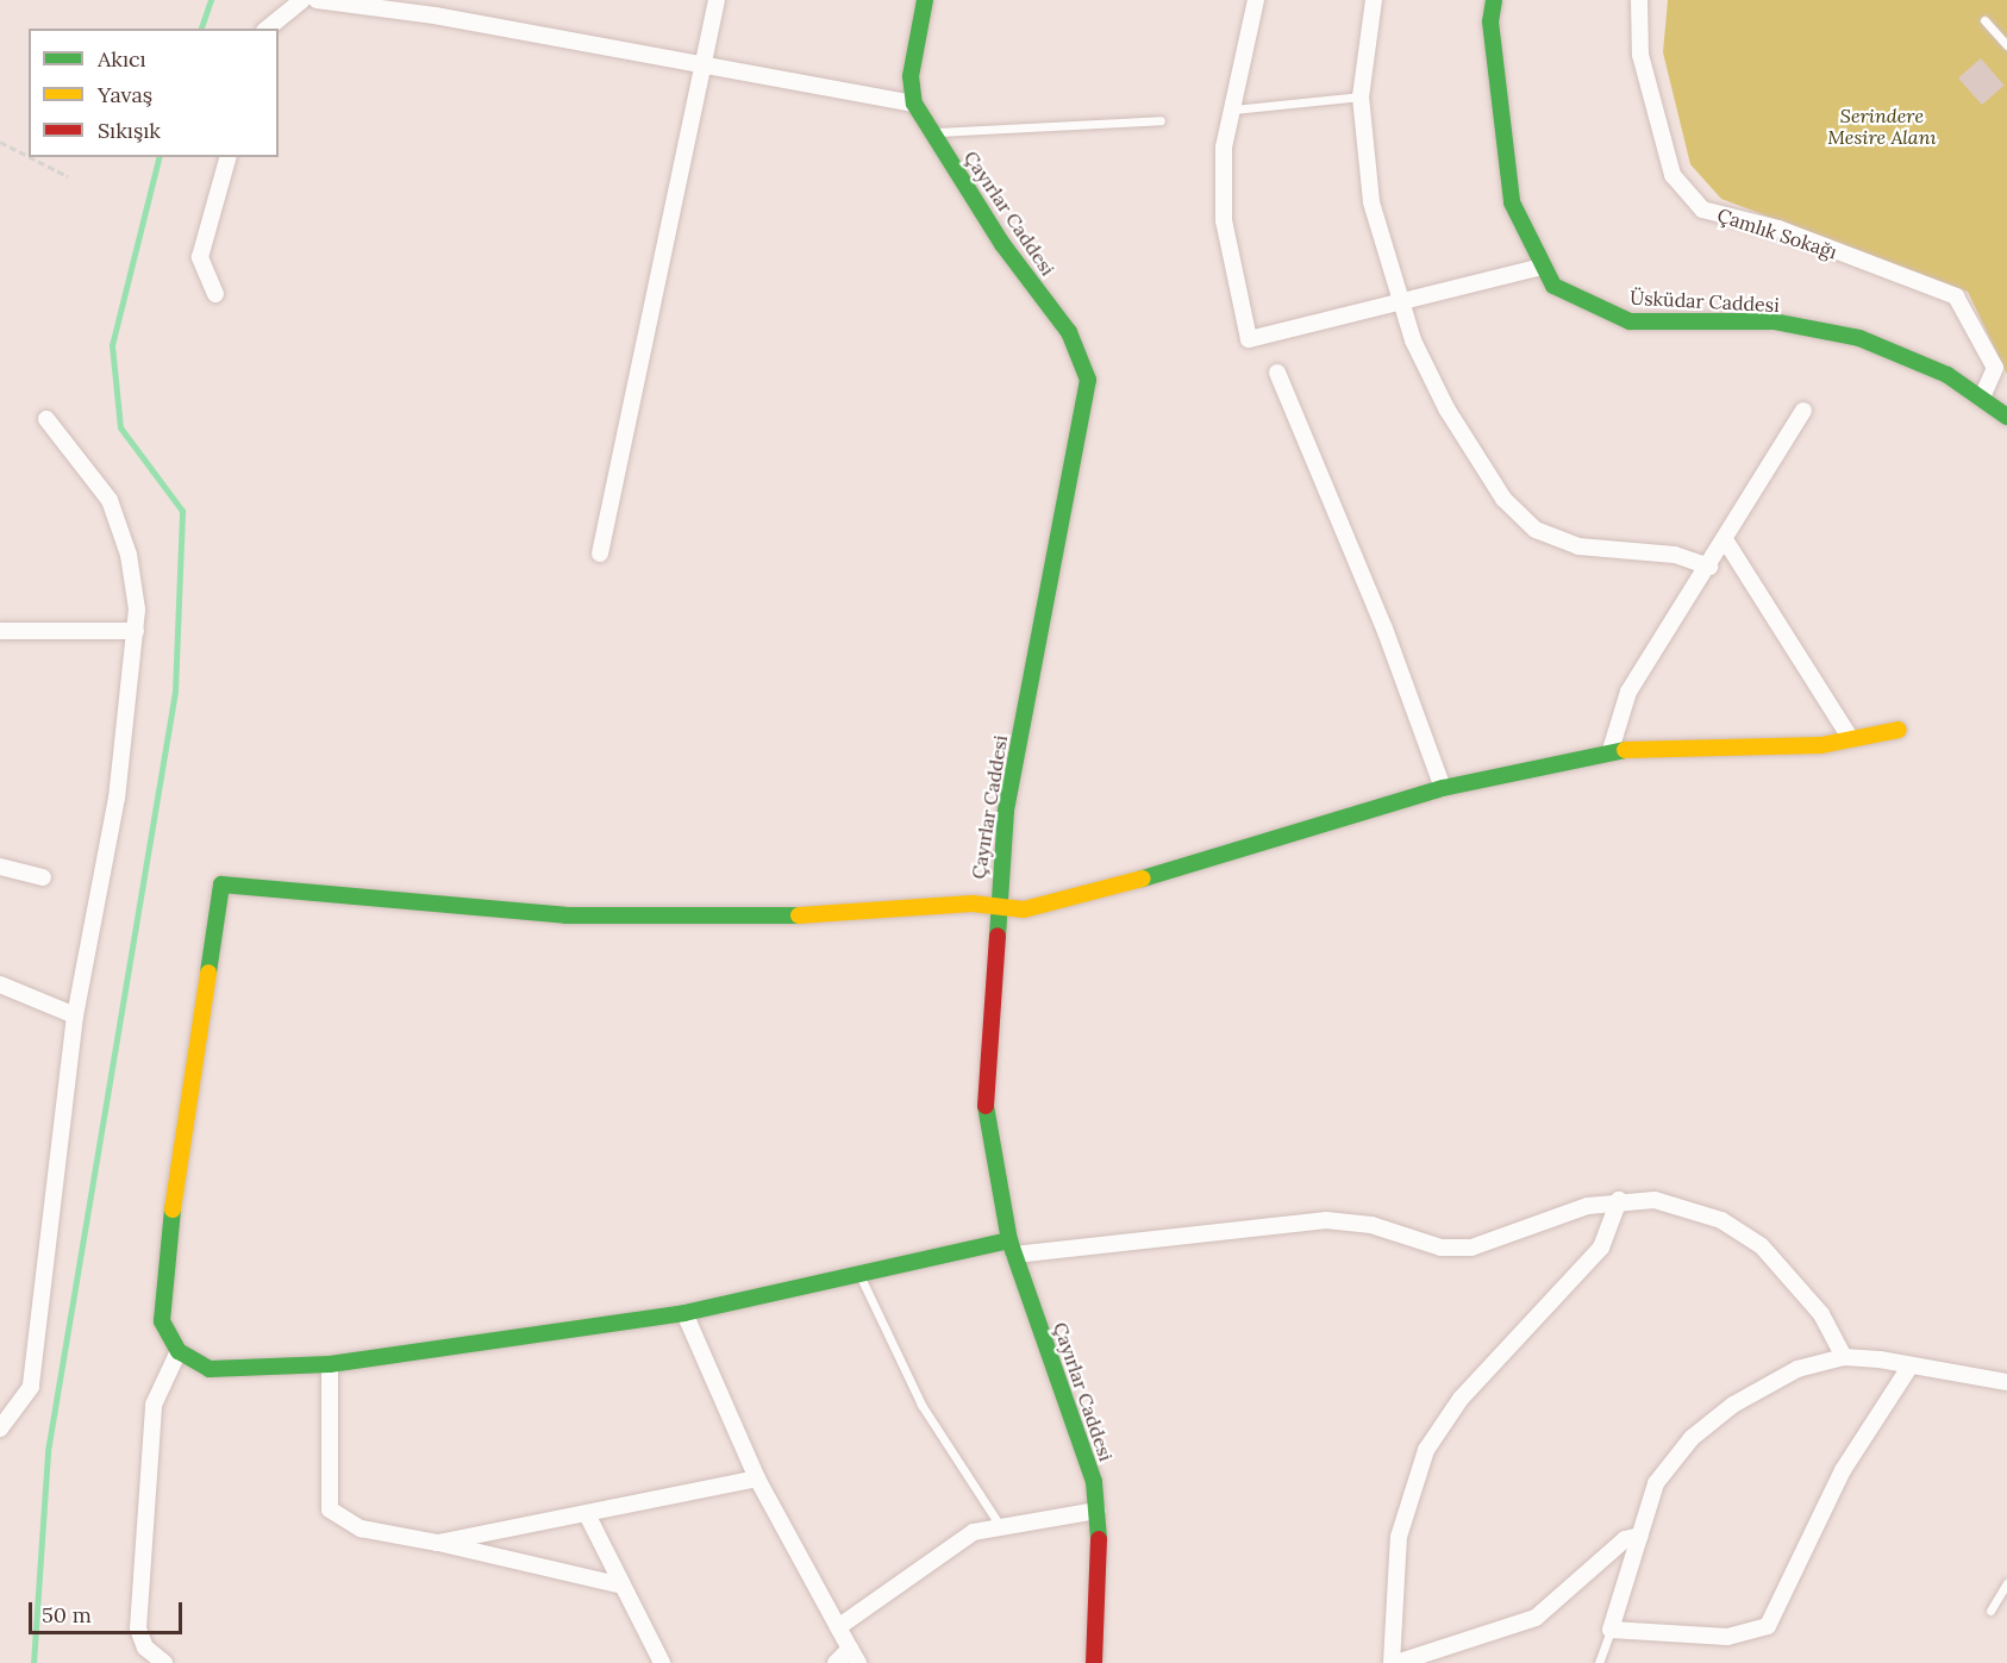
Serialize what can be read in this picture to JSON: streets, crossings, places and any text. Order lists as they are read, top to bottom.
{
  "streets": {
    "street": ["Çayırlar Caddesi", "Çamlık Sokağı", "Üsküdar Caddesi"]
  },
  "crossings": [
    ["Çamlık Sokağı", "Üsküdar Caddesi"]
  ],
  "parks": ["Serindere Mesire Alanı"],
  "legend": ["Akıcı", "Yavaş", "Sıkışık"],
  "scale_bar": "50 m"
}
